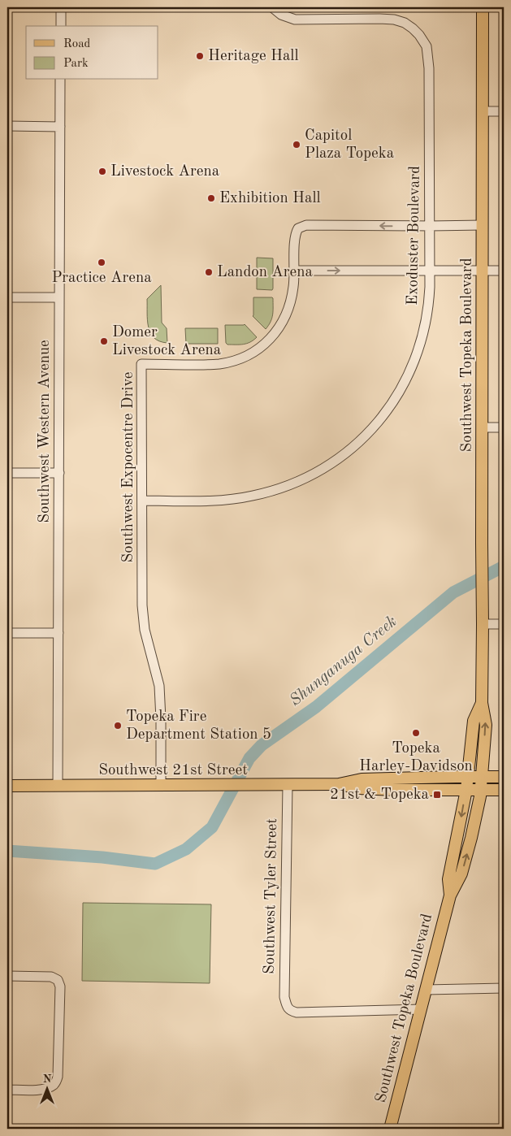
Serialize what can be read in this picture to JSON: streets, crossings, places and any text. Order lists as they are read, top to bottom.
{
  "streets": {
    "main road": ["Southwest Topeka Boulevard", "Southwest 21st Street"],
    "street": [
      "Exoduster Boulevard",
      "Southwest Western Avenue",
      "Southwest Expocentre Drive",
      "Southwest Tyler Street"
    ]
  },
  "crossings": [
    ["Exoduster Boulevard", "Southwest Expocentre Drive"],
    ["Southwest Topeka Boulevard", "Southwest Expocentre Drive"],
    ["Southwest Topeka Boulevard", "Southwest 21st Street"],
    ["Southwest Topeka Boulevard", "Southwest Tyler Street"],
    ["Southwest Western Avenue", "Southwest 21st Street"],
    ["Southwest Expocentre Drive", "Southwest 21st Street"],
    ["Southwest 21st Street", "Southwest Tyler Street"]
  ],
  "water": ["Shunganuga Creek"],
  "places": {
    "other": [
      "Heritage Hall",
      "Capitol Plaza Topeka",
      "Livestock Arena",
      "Exhibition Hall",
      "Practice Arena",
      "Landon Arena",
      "Domer Livestock Arena",
      "Topeka Fire Department Station 5",
      "Topeka Harley-Davidson"
    ],
    "transit": ["21st & Topeka"]
  },
  "legend": ["Road", "Park"],
  "north": "top"
}
